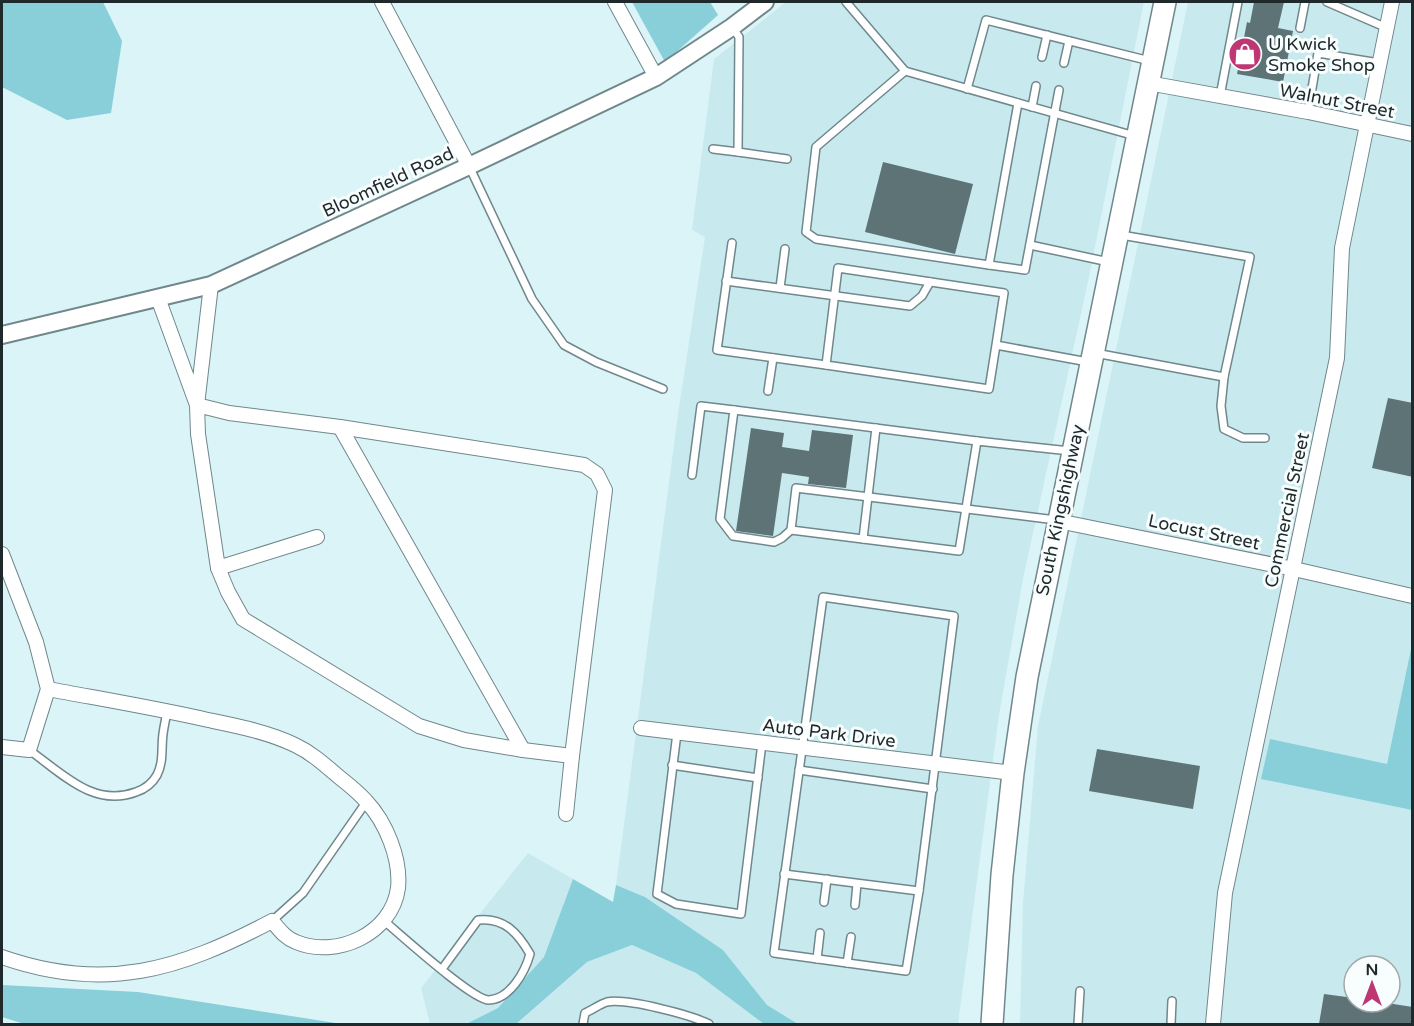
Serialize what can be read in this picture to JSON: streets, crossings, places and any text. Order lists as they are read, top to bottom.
{
  "streets": {
    "main road": ["South Kingshighway"],
    "street": [
      "Walnut Street",
      "Bloomfield Road",
      "Commercial Street",
      "Locust Street",
      "Auto Park Drive"
    ]
  },
  "crossings": [
    ["Walnut Street", "South Kingshighway"],
    ["Walnut Street", "Commercial Street"],
    ["South Kingshighway", "Locust Street"],
    ["South Kingshighway", "Auto Park Drive"],
    ["Commercial Street", "Locust Street"]
  ],
  "places": {
    "shop": ["U Kwick Smoke Shop"]
  },
  "north": "top"
}
